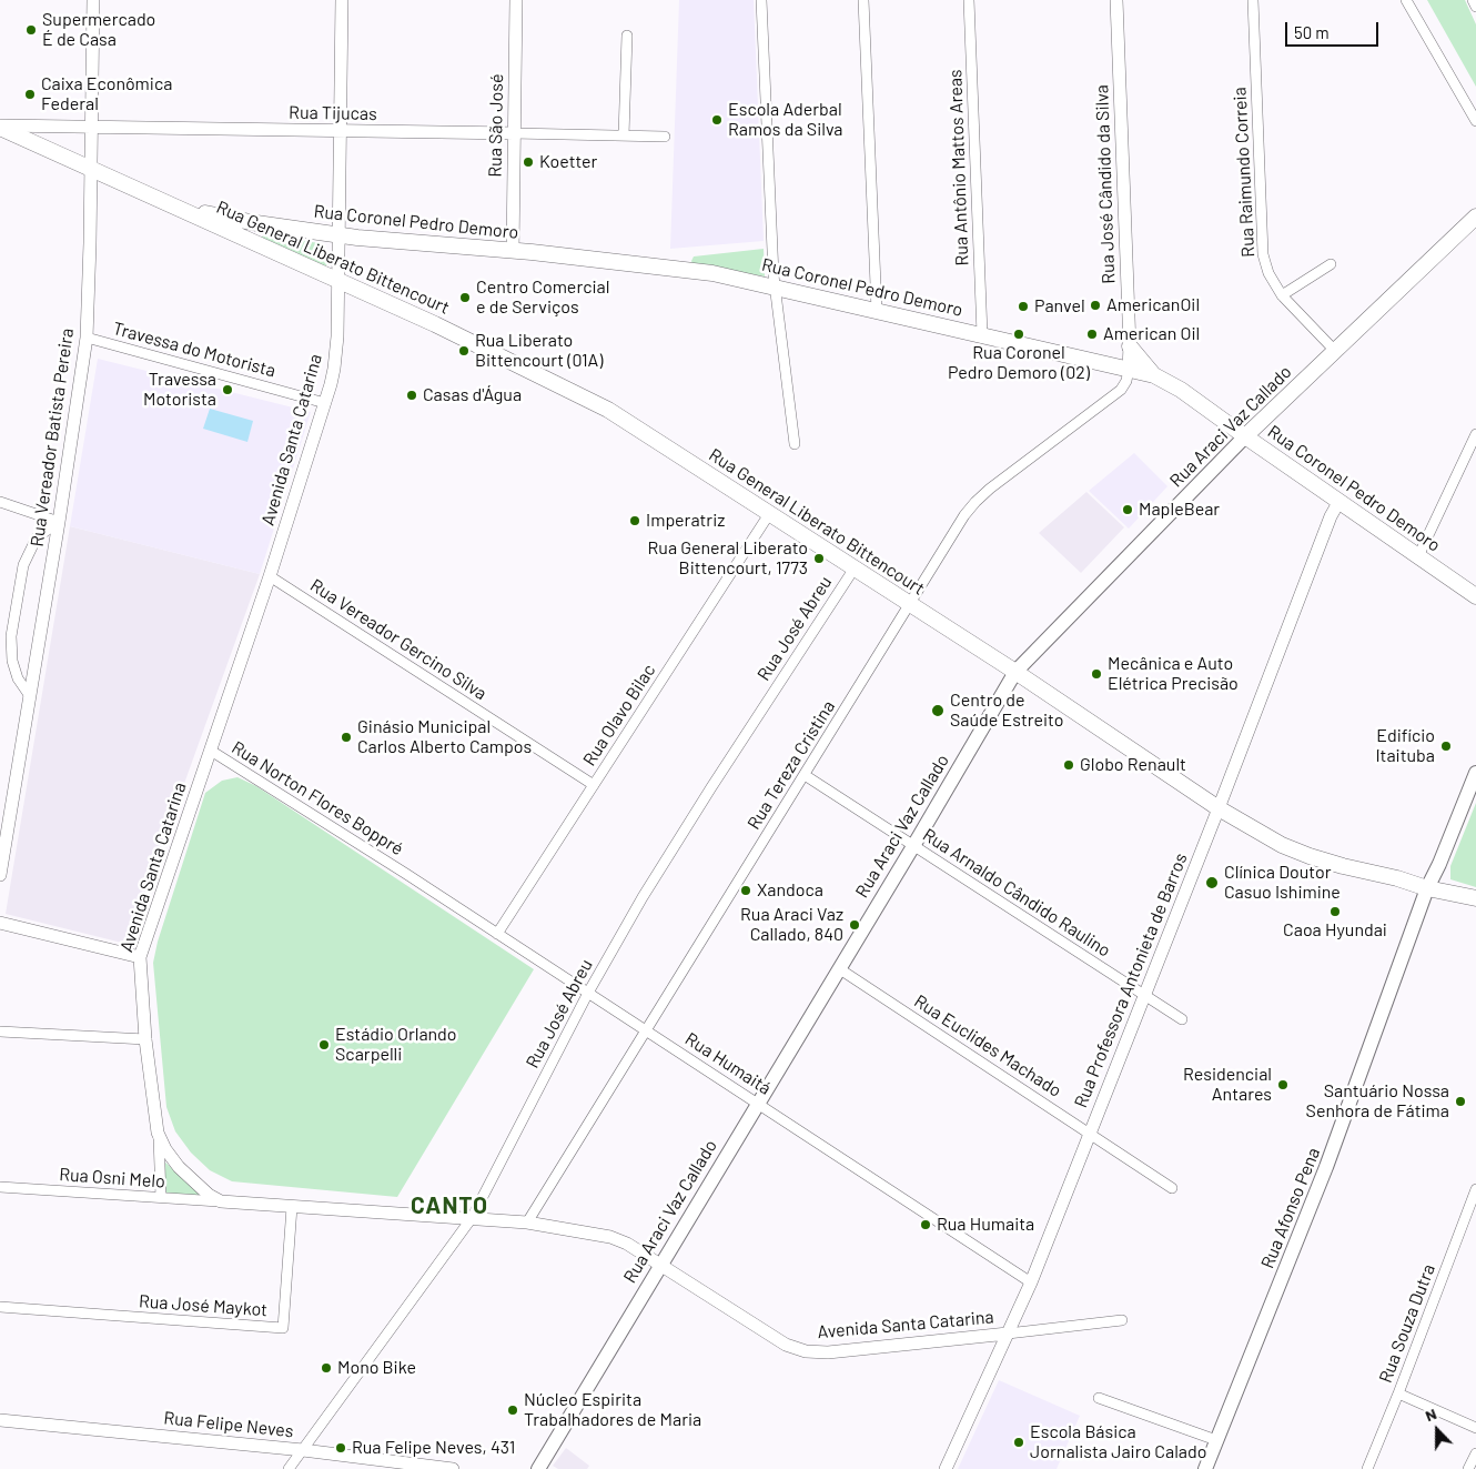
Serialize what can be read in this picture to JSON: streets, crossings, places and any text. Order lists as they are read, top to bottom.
{
  "streets": {
    "main road": [
      "Rua Coronel Pedro Demoro",
      "Rua General Liberato Bittencourt",
      "Rua Araci Vaz Callado",
      "Rua Afonso Pena"
    ],
    "street": [
      "Rua Tijucas",
      "Rua São José",
      "Rua Antônio Mattos Areas",
      "Rua Raimundo Correia",
      "Rua José Cândido da Silva",
      "Travessa do Motorista",
      "Rua Vereador Batista Pereira",
      "Avenida Santa Catarina",
      "Rua José Abreu",
      "Rua Vereador Gercino Silva",
      "Rua Olavo Bilac",
      "Rua Tereza Cristina",
      "Rua Norton Flores Boppré",
      "Rua Arnaldo Cândido Raulino",
      "Rua Professora Antonieta de Barros",
      "Rua Euclides Machado",
      "Rua Humaitá",
      "Rua Osni Melo",
      "Rua José Maykot",
      "Rua Souza Dutra",
      "Rua Felipe Neves"
    ]
  },
  "crossings": [
    ["Rua Tijucas", "Rua São José"],
    ["Rua Tijucas", "Rua Vereador Batista Pereira"],
    ["Rua Tijucas", "Avenida Santa Catarina"],
    ["Rua São José", "Rua Coronel Pedro Demoro"],
    ["Rua Antônio Mattos Areas", "Rua Coronel Pedro Demoro"],
    ["Rua Raimundo Correia", "Rua Araci Vaz Callado"],
    ["Rua José Cândido da Silva", "Rua Coronel Pedro Demoro"],
    ["Rua José Cândido da Silva", "Rua Tereza Cristina"],
    ["Rua Coronel Pedro Demoro", "Rua General Liberato Bittencourt"],
    ["Rua Coronel Pedro Demoro", "Rua Araci Vaz Callado"],
    ["Rua Coronel Pedro Demoro", "Avenida Santa Catarina"],
    ["Rua Coronel Pedro Demoro", "Rua Tereza Cristina"],
    ["Rua Coronel Pedro Demoro", "Rua Professora Antonieta de Barros"],
    ["Rua General Liberato Bittencourt", "Rua Araci Vaz Callado"],
    ["Rua General Liberato Bittencourt", "Avenida Santa Catarina"],
    ["Rua General Liberato Bittencourt", "Rua José Abreu"],
    ["Rua General Liberato Bittencourt", "Rua Olavo Bilac"],
    ["Rua General Liberato Bittencourt", "Rua Tereza Cristina"],
    ["Rua General Liberato Bittencourt", "Rua Professora Antonieta de Barros"],
    ["Rua General Liberato Bittencourt", "Rua Afonso Pena"],
    ["Travessa do Motorista", "Rua Vereador Batista Pereira"],
    ["Travessa do Motorista", "Avenida Santa Catarina"],
    ["Rua Araci Vaz Callado", "Avenida Santa Catarina"],
    ["Rua Araci Vaz Callado", "Rua Arnaldo Cândido Raulino"],
    ["Rua Araci Vaz Callado", "Rua Euclides Machado"],
    ["Rua Araci Vaz Callado", "Rua Humaitá"],
    ["Avenida Santa Catarina", "Rua José Abreu"],
    ["Avenida Santa Catarina", "Rua Vereador Gercino Silva"],
    ["Avenida Santa Catarina", "Rua Tereza Cristina"],
    ["Avenida Santa Catarina", "Rua Norton Flores Boppré"],
    ["Avenida Santa Catarina", "Rua Professora Antonieta de Barros"],
    ["Avenida Santa Catarina", "Rua Osni Melo"],
    ["Avenida Santa Catarina", "Rua José Maykot"],
    ["Rua José Abreu", "Rua Humaitá"],
    ["Rua José Abreu", "Rua Felipe Neves"],
    ["Rua Vereador Gercino Silva", "Rua Olavo Bilac"],
    ["Rua Olavo Bilac", "Rua Humaitá"],
    ["Rua Tereza Cristina", "Rua Arnaldo Cândido Raulino"],
    ["Rua Tereza Cristina", "Rua Humaitá"],
    ["Rua Norton Flores Boppré", "Rua Humaitá"],
    ["Rua Arnaldo Cândido Raulino", "Rua Professora Antonieta de Barros"],
    ["Rua Professora Antonieta de Barros", "Rua Euclides Machado"],
    ["Rua Professora Antonieta de Barros", "Rua Humaitá"]
  ],
  "districts": ["CANTO"],
  "places": [
    "Supermercado É de Casa",
    "Caixa Econômica Federal",
    "Escola Aderbal Ramos da Silva",
    "Koetter",
    "Centro Comercial e de Serviços",
    "AmericanOil",
    "Panvel",
    "Rua Coronel Pedro Demoro (02)",
    "American Oil",
    "Rua Liberato Bittencourt (01A)",
    "Travessa Motorista",
    "Casas d'Água",
    "MapleBear",
    "Imperatriz",
    "Rua General Liberato Bittencourt, 1773",
    "Mecânica e Auto Elétrica Precisão",
    "Centro de Saúde Estreito",
    "Ginásio Municipal Carlos Alberto Campos",
    "Edifício Itaituba",
    "Globo Renault",
    "Clínica Doutor Casuo Ishimine",
    "Xandoca",
    "Caoa Hyundai",
    "Rua Araci Vaz Callado, 840",
    "Estádio Orlando Scarpelli",
    "Residencial Antares",
    "Santuário Nossa Senhora de Fátima",
    "Rua Humaita",
    "Mono Bike",
    "Núcleo Espirita Trabalhadores de Maria",
    "Escola Básica Jornalista Jairo Calado",
    "Rua Felipe Neves, 431"
  ],
  "scale_bar": "50 m",
  "north": "top"
}
